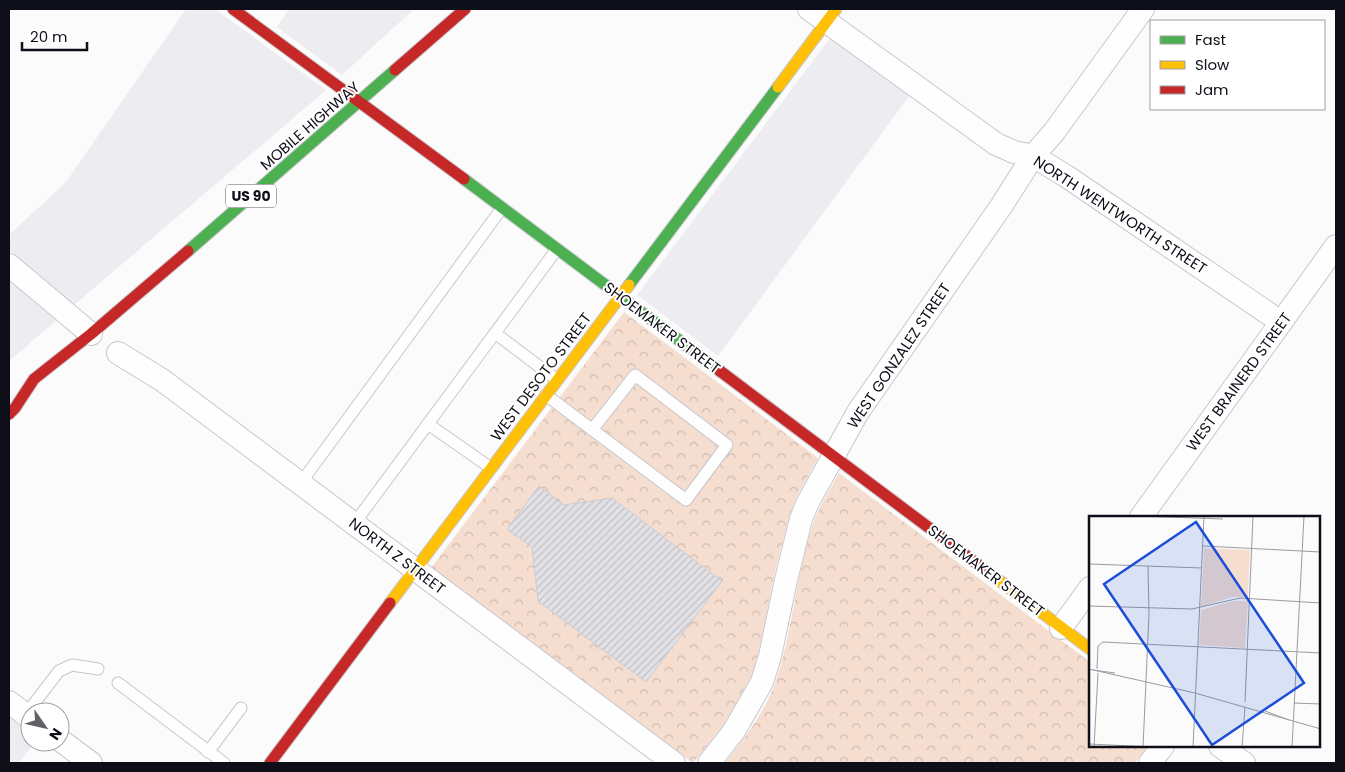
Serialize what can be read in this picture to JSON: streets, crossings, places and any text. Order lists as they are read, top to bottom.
{
  "streets": {
    "street": [
      "MOBILE HIGHWAY",
      "US 90",
      "NORTH WENTWORTH STREET",
      "SHOEMAKER STREET",
      "WEST GONZALEZ STREET",
      "WEST DESOTO STREET",
      "WEST BRAINERD STREET",
      "NORTH Z STREET"
    ]
  },
  "crossings": [
    ["MOBILE HIGHWAY", "SHOEMAKER STREET"],
    ["NORTH WENTWORTH STREET", "WEST GONZALEZ STREET"],
    ["NORTH WENTWORTH STREET", "WEST DESOTO STREET"],
    ["NORTH WENTWORTH STREET", "WEST BRAINERD STREET"],
    ["SHOEMAKER STREET", "WEST GONZALEZ STREET"],
    ["SHOEMAKER STREET", "WEST DESOTO STREET"],
    ["WEST DESOTO STREET", "NORTH Z STREET"]
  ],
  "legend": ["Fast", "Slow", "Jam"],
  "scale_bar": "20 m",
  "north": "bottom right"
}
